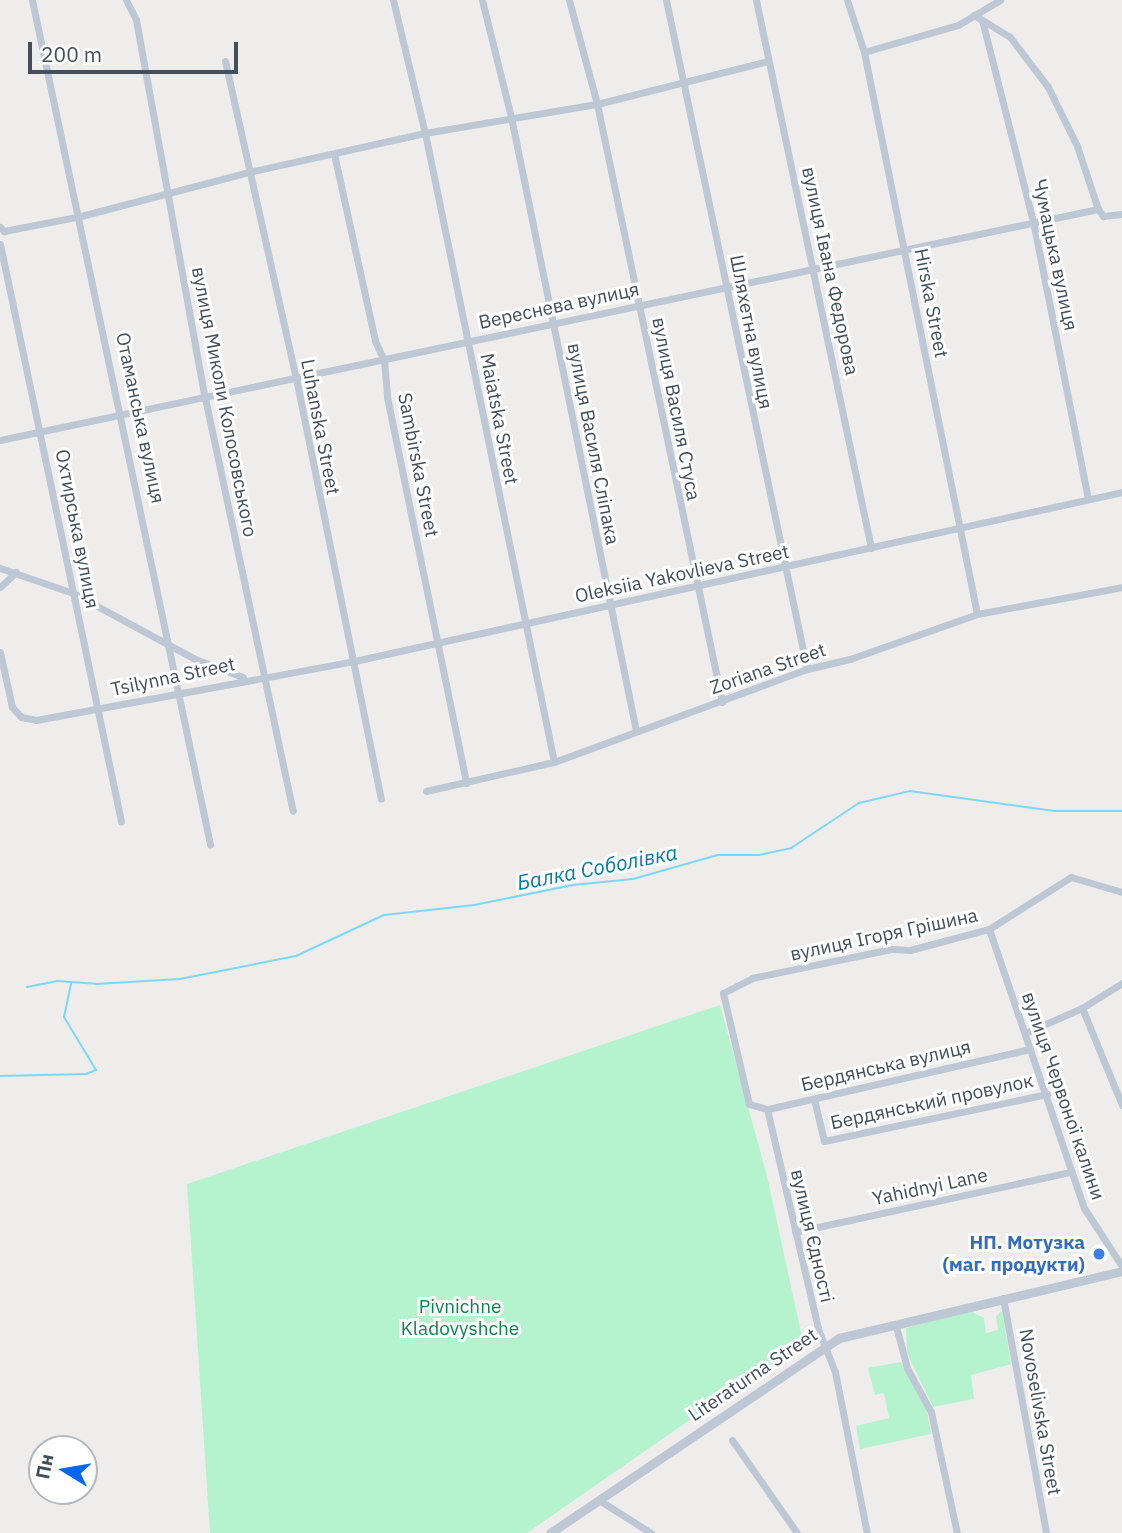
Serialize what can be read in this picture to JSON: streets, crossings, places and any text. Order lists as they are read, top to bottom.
{
  "streets": {
    "street": [
      "Чумацька вулиця",
      "вулиця Івана Федорова",
      "Hirska Street",
      "Вереснева вулиця",
      "Шляхетна вулиця",
      "вулиця Миколи Колосовського",
      "вулиця Василя Стуса",
      "Отаманська вулиця",
      "Maiatska Street",
      "Luhanska Street",
      "вулиця Василя Сліпака",
      "Sambirska Street",
      "Охтирська вулиця",
      "Oleksiia Yakovlieva Street",
      "Zoriana Street",
      "Tsilynna Street",
      "вулиця Ігоря Грішина",
      "Бердянська вулиця",
      "вулиця Червоної калини",
      "Бердянський провулок",
      "Yahidnyi Lane",
      "вулиця Єдності",
      "Literaturna Street",
      "Novoselivska Street"
    ]
  },
  "crossings": [
    ["Чумацька вулиця", "Вереснева вулиця"],
    ["Чумацька вулиця", "Oleksiia Yakovlieva Street"],
    ["вулиця Івана Федорова", "Вереснева вулиця"],
    ["вулиця Івана Федорова", "Oleksiia Yakovlieva Street"],
    ["Hirska Street", "Вереснева вулиця"],
    ["Hirska Street", "Oleksiia Yakovlieva Street"],
    ["Hirska Street", "Zoriana Street"],
    ["Вереснева вулиця", "Шляхетна вулиця"],
    ["Вереснева вулиця", "вулиця Миколи Колосовського"],
    ["Вереснева вулиця", "вулиця Василя Стуса"],
    ["Вереснева вулиця", "Отаманська вулиця"],
    ["Вереснева вулиця", "Maiatska Street"],
    ["Вереснева вулиця", "Luhanska Street"],
    ["Вереснева вулиця", "вулиця Василя Сліпака"],
    ["Вереснева вулиця", "Sambirska Street"],
    ["Вереснева вулиця", "Охтирська вулиця"],
    ["Шляхетна вулиця", "Oleksiia Yakovlieva Street"],
    ["Шляхетна вулиця", "Zoriana Street"],
    ["вулиця Миколи Колосовського", "Oleksiia Yakovlieva Street"],
    ["вулиця Василя Стуса", "Oleksiia Yakovlieva Street"],
    ["вулиця Василя Стуса", "Zoriana Street"],
    ["Отаманська вулиця", "Tsilynna Street"],
    ["Maiatska Street", "Oleksiia Yakovlieva Street"],
    ["Maiatska Street", "Zoriana Street"],
    ["Luhanska Street", "Oleksiia Yakovlieva Street"],
    ["вулиця Василя Сліпака", "Oleksiia Yakovlieva Street"],
    ["вулиця Василя Сліпака", "Zoriana Street"],
    ["Sambirska Street", "Oleksiia Yakovlieva Street"],
    ["Sambirska Street", "Zoriana Street"],
    ["Охтирська вулиця", "Tsilynna Street"],
    ["Oleksiia Yakovlieva Street", "Tsilynna Street"],
    ["вулиця Ігоря Грішина", "Бердянська вулиця"],
    ["вулиця Ігоря Грішина", "вулиця Червоної калини"],
    ["Бердянська вулиця", "вулиця Червоної калини"],
    ["Бердянська вулиця", "Бердянський провулок"],
    ["Бердянська вулиця", "вулиця Єдності"],
    ["вулиця Червоної калини", "Бердянський провулок"],
    ["вулиця Червоної калини", "Yahidnyi Lane"],
    ["вулиця Червоної калини", "Literaturna Street"],
    ["Yahidnyi Lane", "вулиця Єдності"],
    ["вулиця Єдності", "Literaturna Street"],
    ["Literaturna Street", "Novoselivska Street"]
  ],
  "water": ["Балка Соболівка"],
  "parks": ["Pivnichne Kladovyshche"],
  "places": ["НП. Мотузка (маг. продукти)"],
  "scale_bar": "200 m",
  "north": "left"
}
